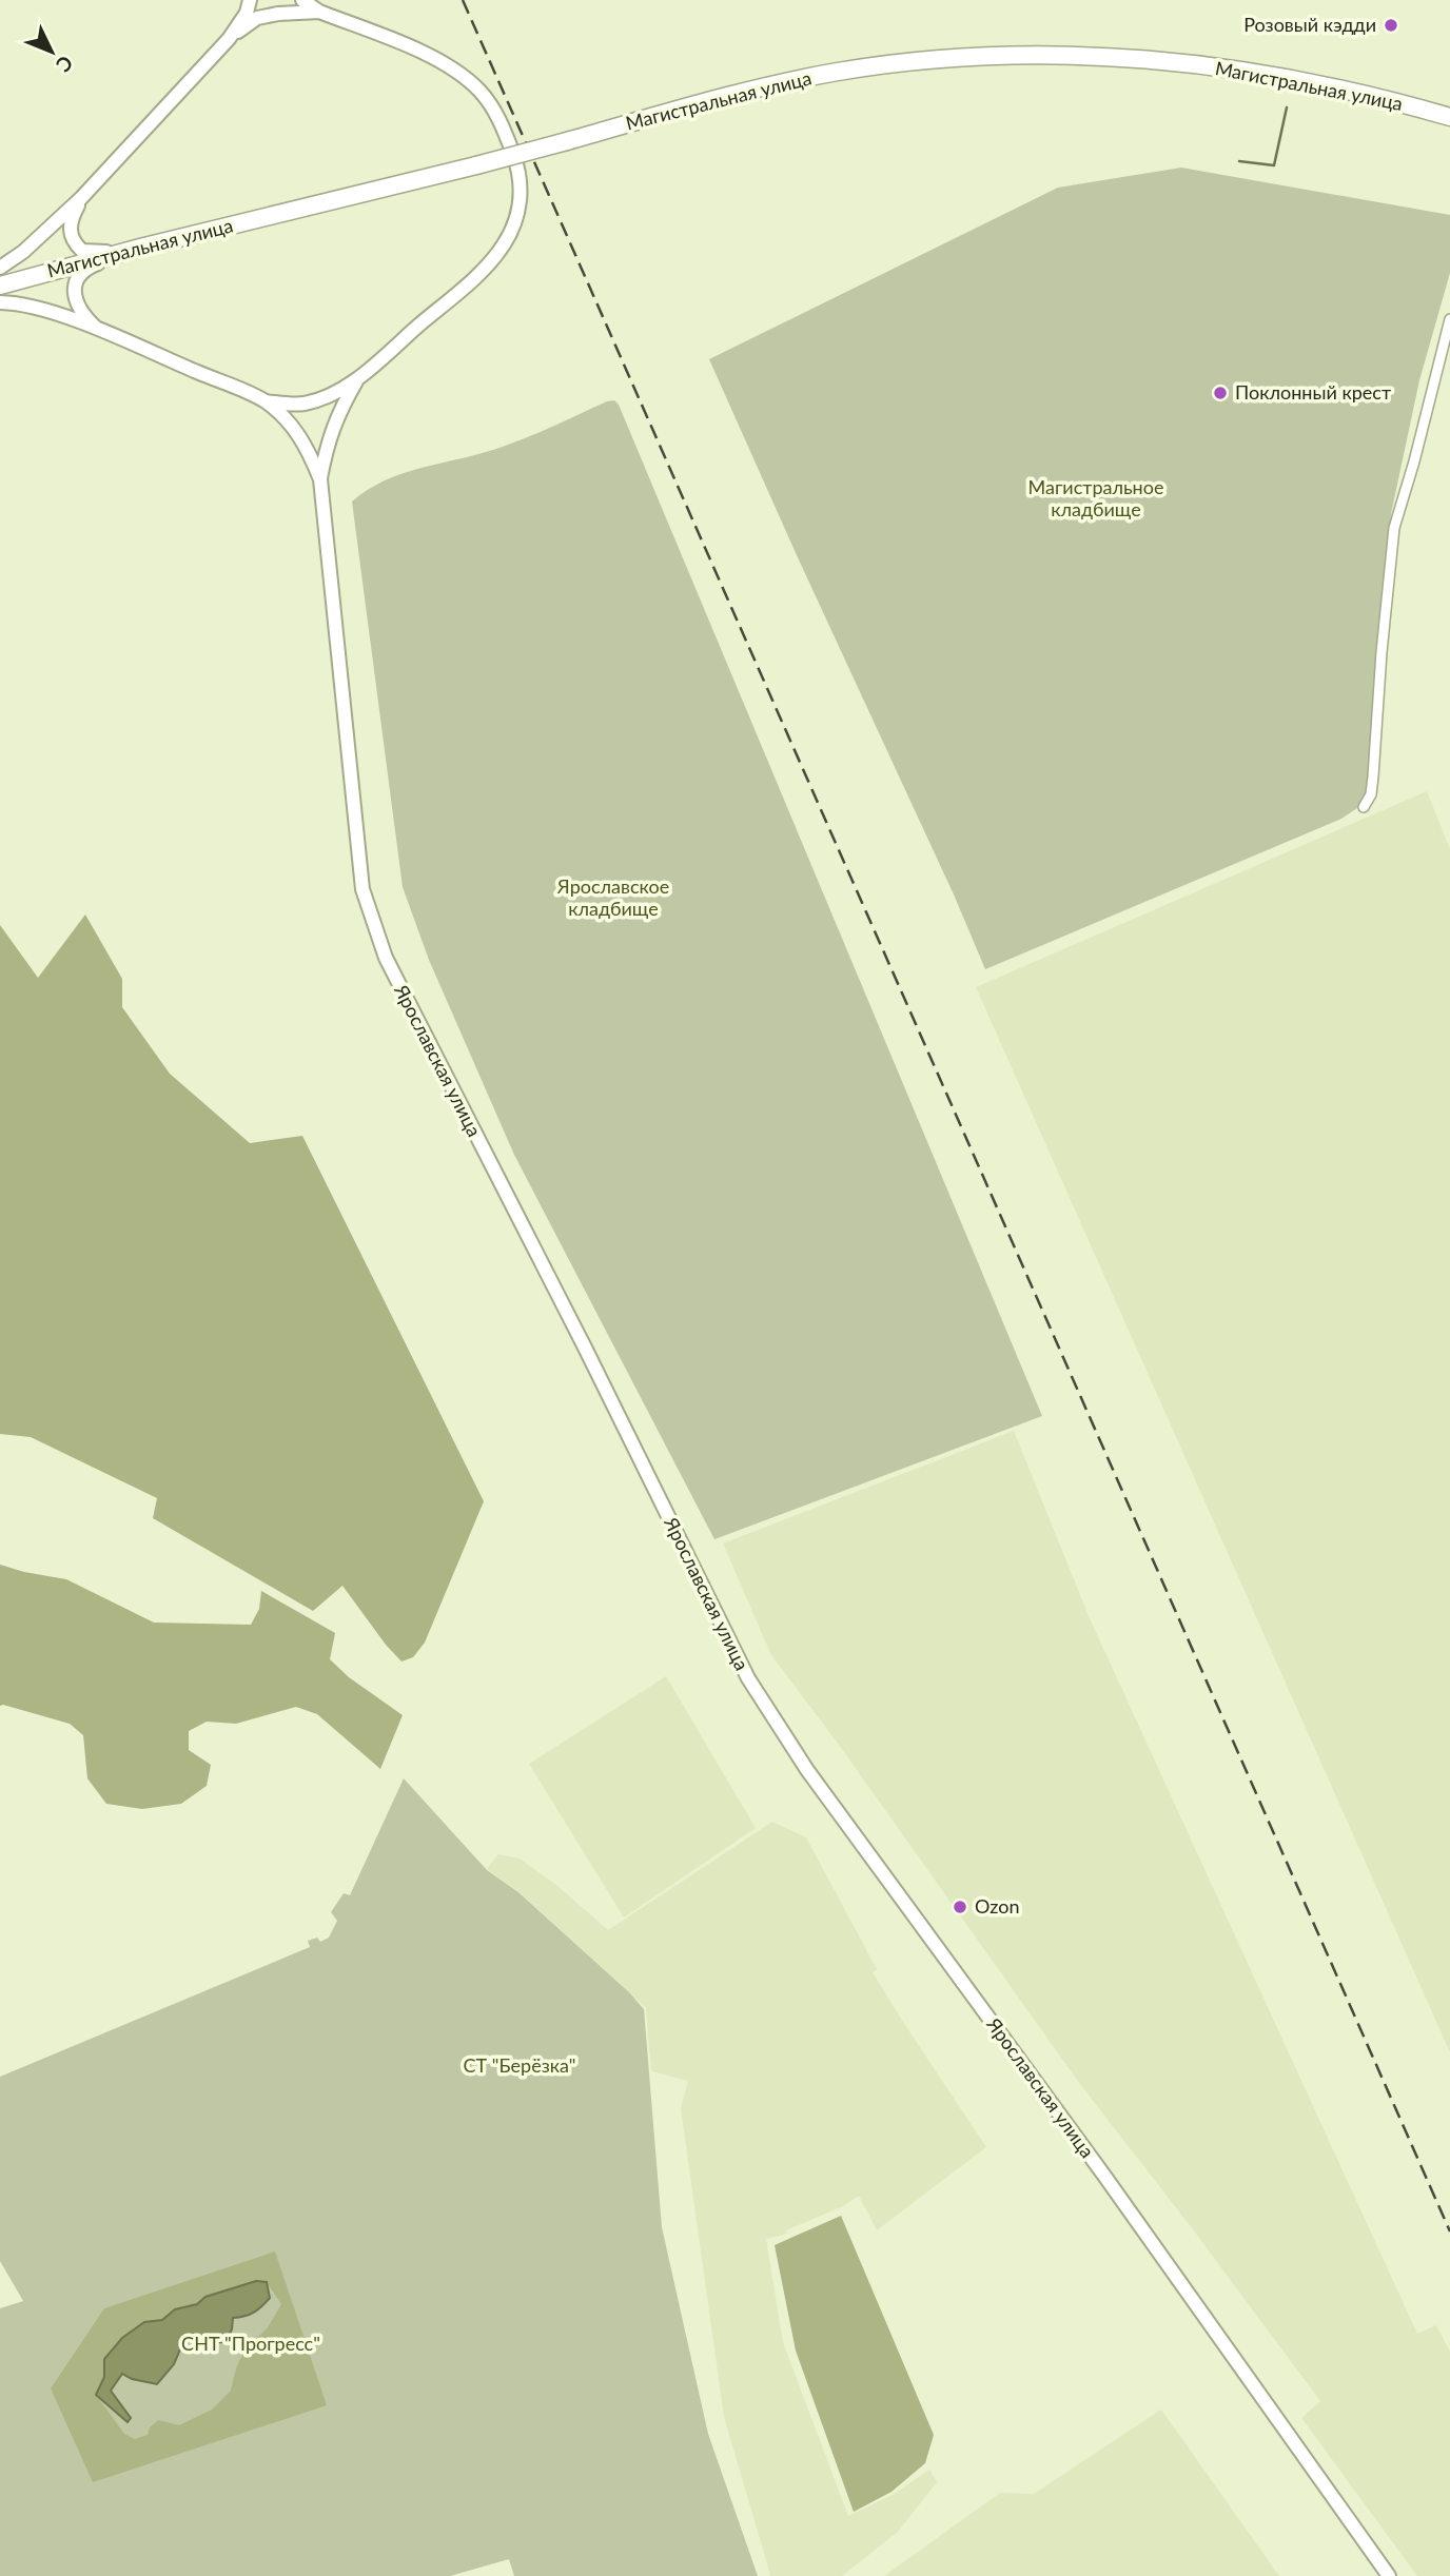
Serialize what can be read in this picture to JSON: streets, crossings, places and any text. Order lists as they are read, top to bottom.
{
  "streets": {
    "highway": ["Магистральная улица"],
    "main road": ["Ярославская улица"]
  },
  "parks": [
    "Магистральное кладбище",
    "Ярославское кладбище",
    "СТ \"Берёзка\"",
    "СНТ \"Прогресс\""
  ],
  "places": ["Розовый кэдди", "Поклонный крест", "Ozon"],
  "north": "bottom right"
}
